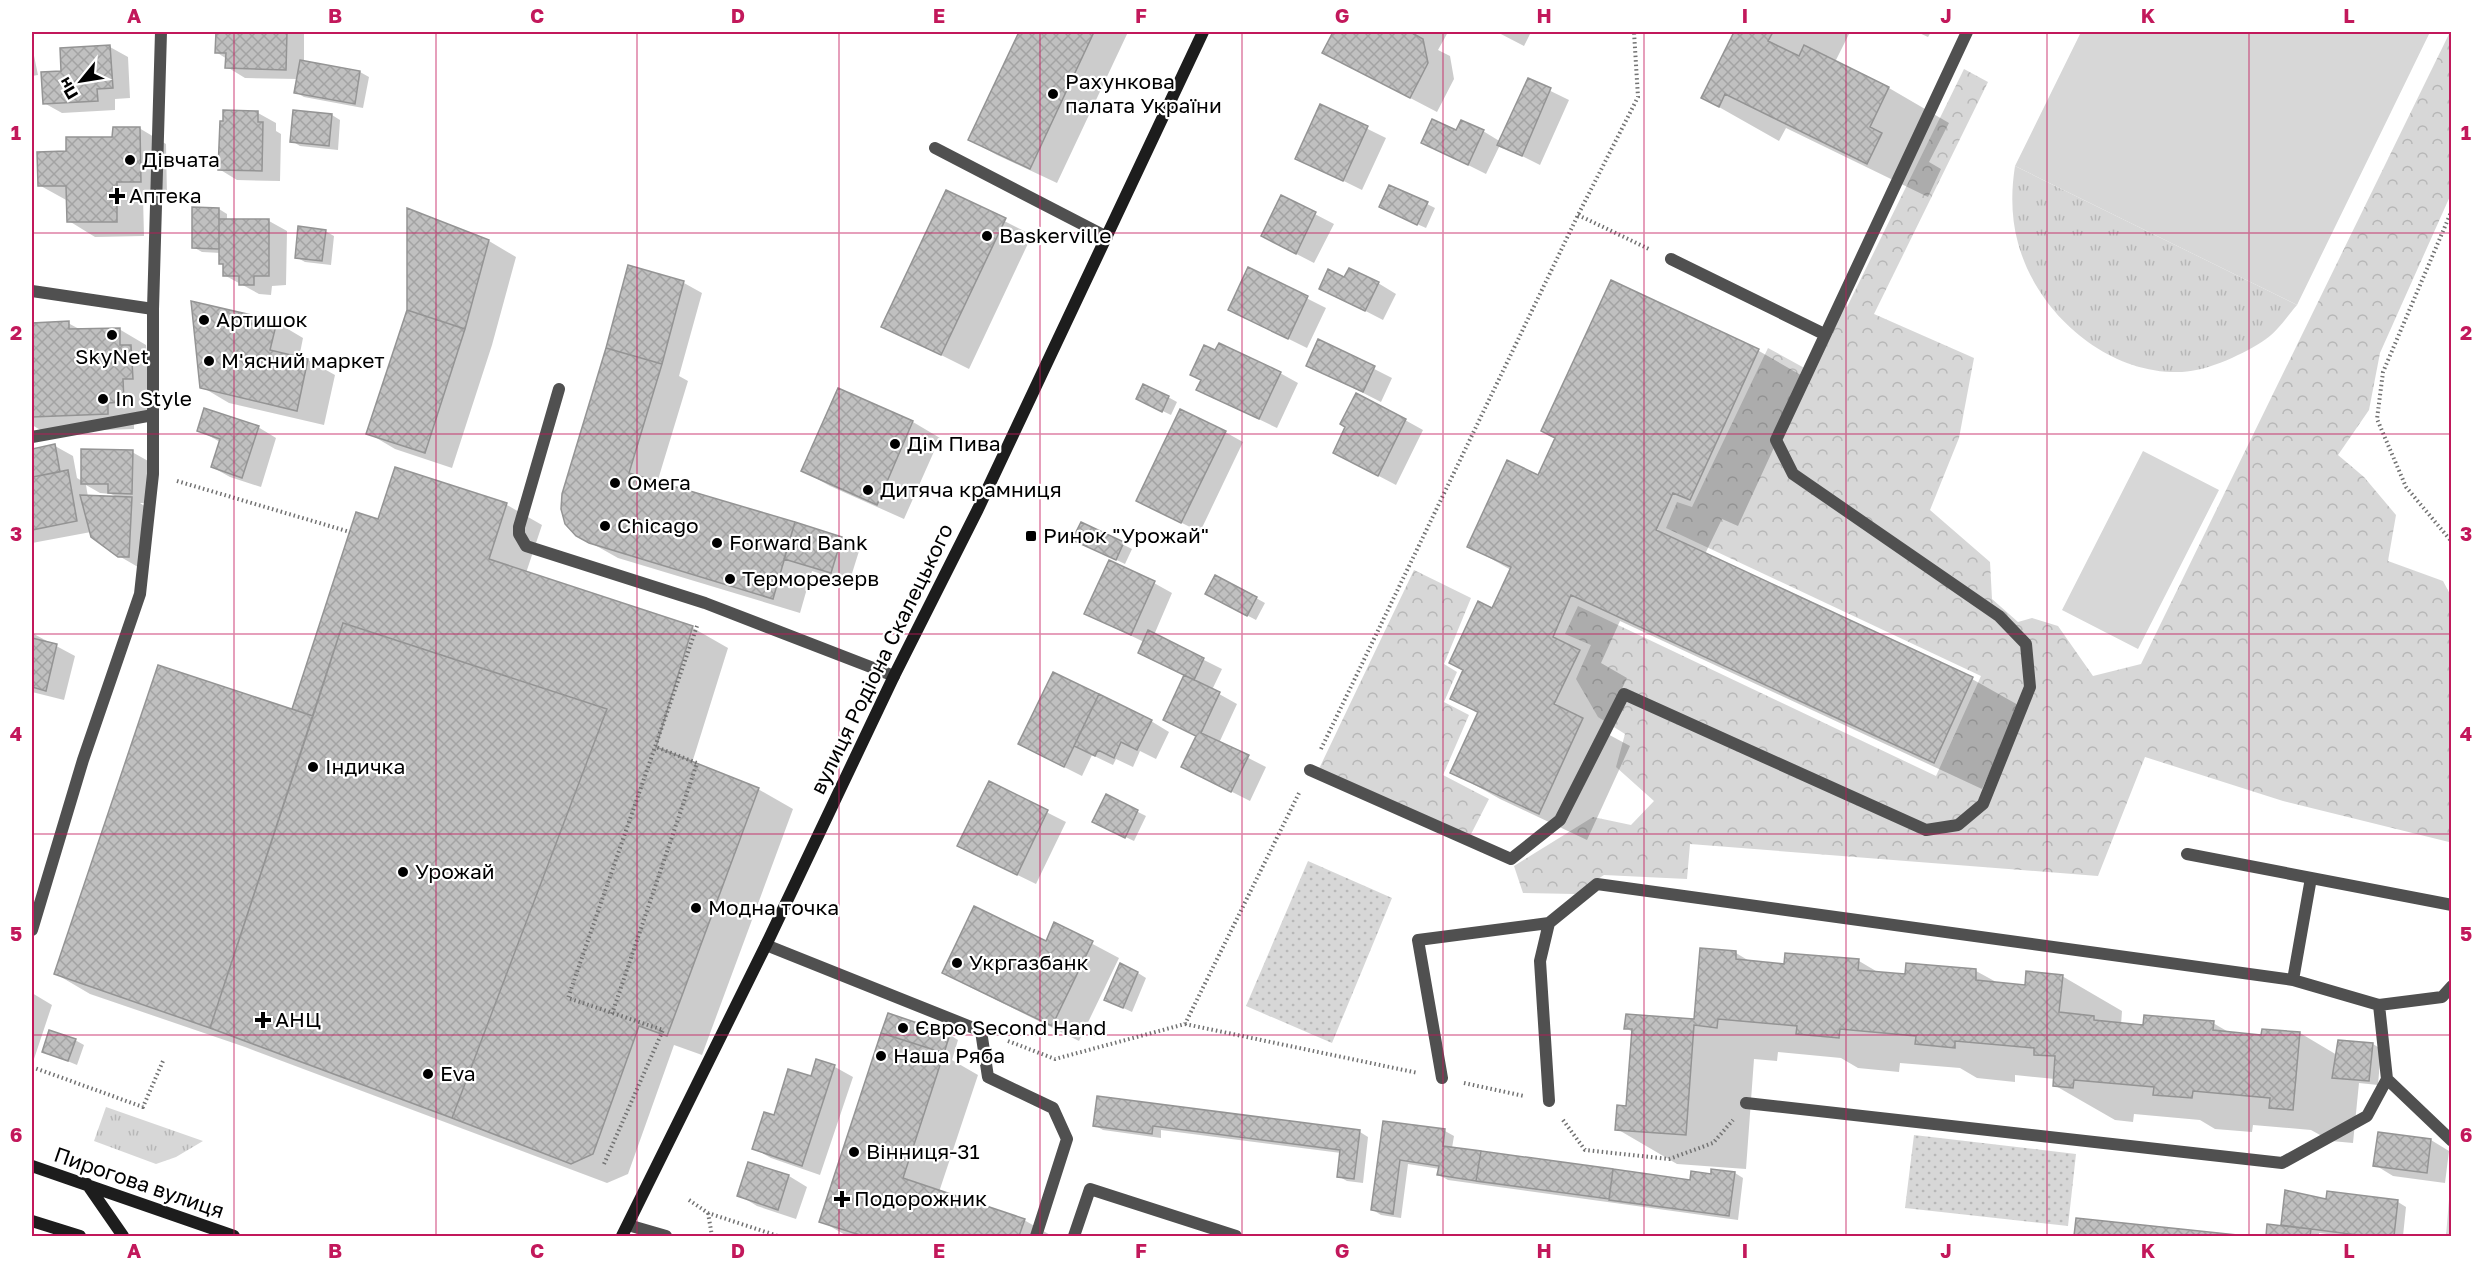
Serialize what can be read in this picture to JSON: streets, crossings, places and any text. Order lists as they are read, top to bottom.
{
  "streets": {
    "main road": ["вулиця Родіона Скалецького", "Пирогова вулиця"]
  },
  "places": {
    "other": [
      "Рахункова палата України",
      "Дівчата",
      "Baskerville",
      "Артишок",
      "SkyNet",
      "М'ясний маркет",
      "In Style",
      "Дім Пива",
      "Омега",
      "Дитяча крамниця",
      "Chicago",
      "Forward Bank",
      "Терморезерв",
      "Індичка",
      "Урожай",
      "Модна точка",
      "Укргазбанк",
      "Євро Second Hand",
      "Наша Ряба",
      "Eva",
      "Вінниця-31"
    ],
    "health": ["Аптека", "АНЦ", "Подорожник"],
    "transit": ["Ринок \"Урожай\""]
  },
  "north": "bottom left",
  "grid": {
    "columns": [
      "A",
      "B",
      "C",
      "D",
      "E",
      "F",
      "G",
      "H",
      "I",
      "J",
      "K",
      "L"
    ],
    "rows": [
      "1",
      "2",
      "3",
      "4",
      "5",
      "6"
    ]
  }
}
